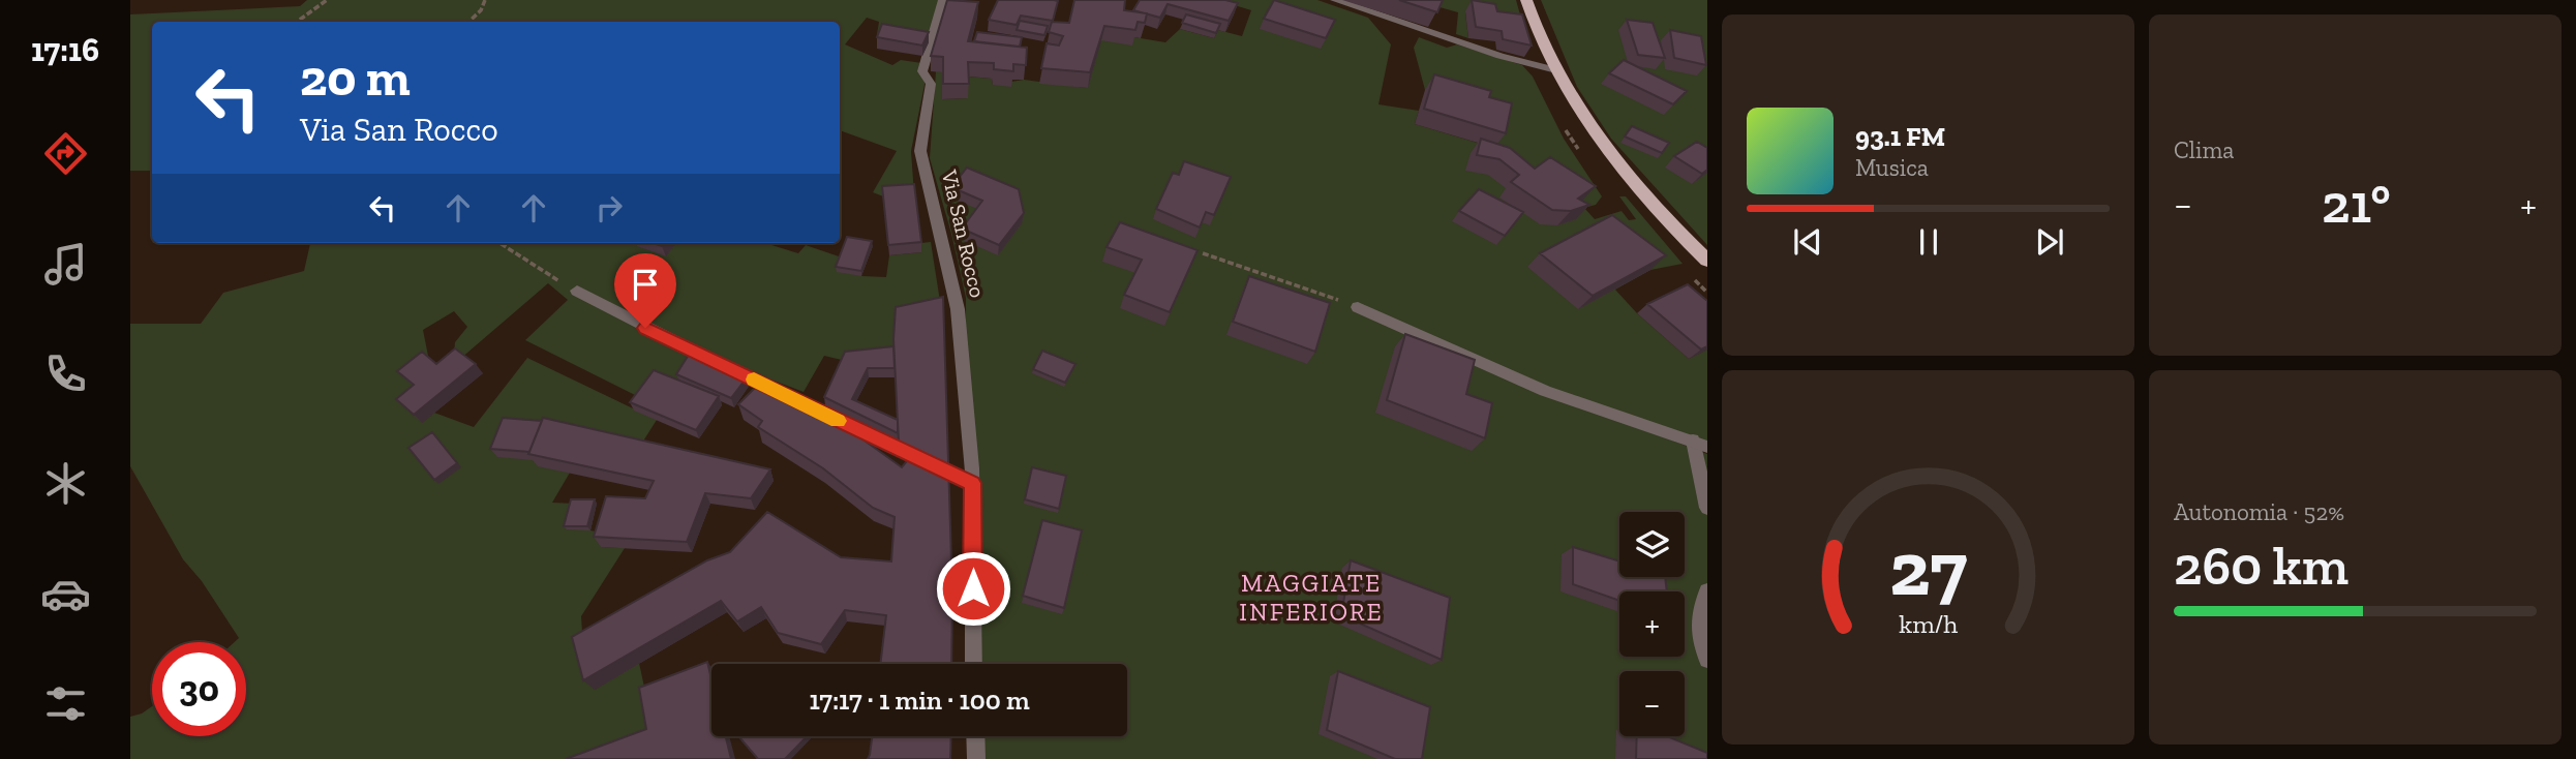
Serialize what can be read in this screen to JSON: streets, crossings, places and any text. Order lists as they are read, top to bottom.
{
  "streets": {
    "street": ["Via San Rocco"]
  },
  "districts": ["MAGGIATE INFERIORE"],
  "page": {
    "tabs": "17:16",
    "tile": [
      "Clima",
      ["Autonomia · 52%", "260 km"]
    ],
    "turn": ["20 m", "Via San Rocco"],
    "song": ["93.1 FM", "Musica"],
    "heat": ["−", "21°", "+"],
    "map_buttons": ["+", "−"],
    "limit": "30",
    "trip": "17:17 · 1 min · 100 m",
    "gauge": ["27", "km/h"]
  }
}
